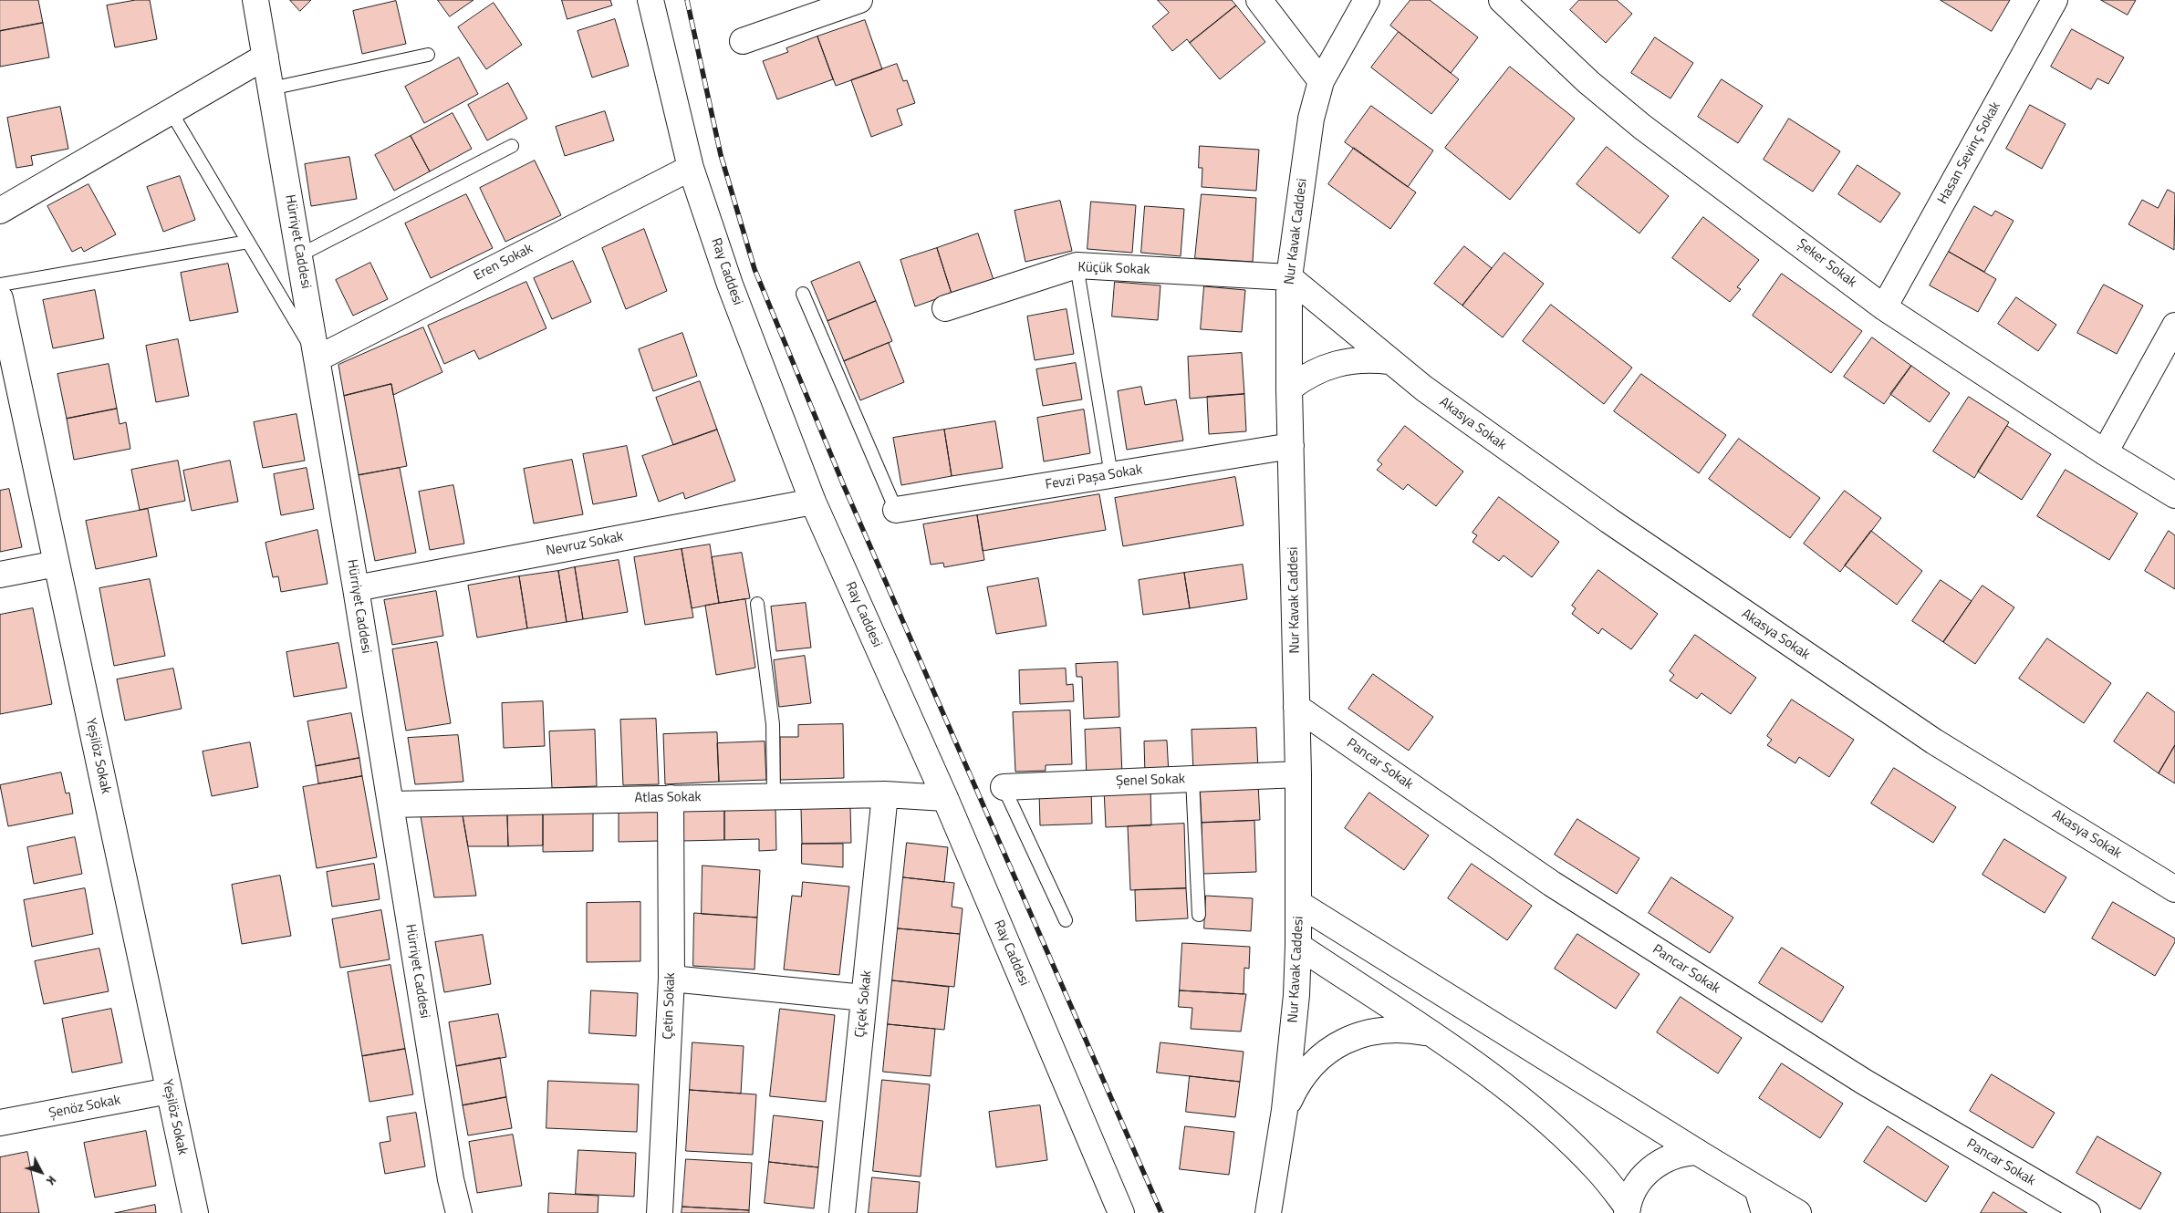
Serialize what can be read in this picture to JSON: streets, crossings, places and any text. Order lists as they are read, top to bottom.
{
  "streets": {
    "street": [
      "Hasan Sevinç Sokak",
      "Nur Kavak Caddesi",
      "Hürriyet Caddesi",
      "Eren Sokak",
      "Şeker Sokak",
      "Küçük Sokak",
      "Ray Caddesi",
      "Akasya Sokak",
      "Fevzi Paşa Sokak",
      "Nevruz Sokak",
      "Yeşilöz Sokak",
      "Pancar Sokak",
      "Şenel Sokak",
      "Atlas Sokak",
      "Çiçek Sokak",
      "Çetin Sokak",
      "Şenöz Sokak"
    ]
  },
  "crossings": [
    ["Hasan Sevinç Sokak", "Şeker Sokak"],
    ["Nur Kavak Caddesi", "Küçük Sokak"],
    ["Nur Kavak Caddesi", "Akasya Sokak"],
    ["Nur Kavak Caddesi", "Fevzi Paşa Sokak"],
    ["Nur Kavak Caddesi", "Pancar Sokak"],
    ["Nur Kavak Caddesi", "Şenel Sokak"],
    ["Hürriyet Caddesi", "Eren Sokak"],
    ["Hürriyet Caddesi", "Nevruz Sokak"],
    ["Hürriyet Caddesi", "Atlas Sokak"],
    ["Eren Sokak", "Ray Caddesi"],
    ["Küçük Sokak", "Akasya Sokak"],
    ["Ray Caddesi", "Nevruz Sokak"],
    ["Ray Caddesi", "Atlas Sokak"],
    ["Yeşilöz Sokak", "Şenöz Sokak"],
    ["Atlas Sokak", "Çiçek Sokak"],
    ["Atlas Sokak", "Çetin Sokak"]
  ],
  "north": "bottom right"
}
